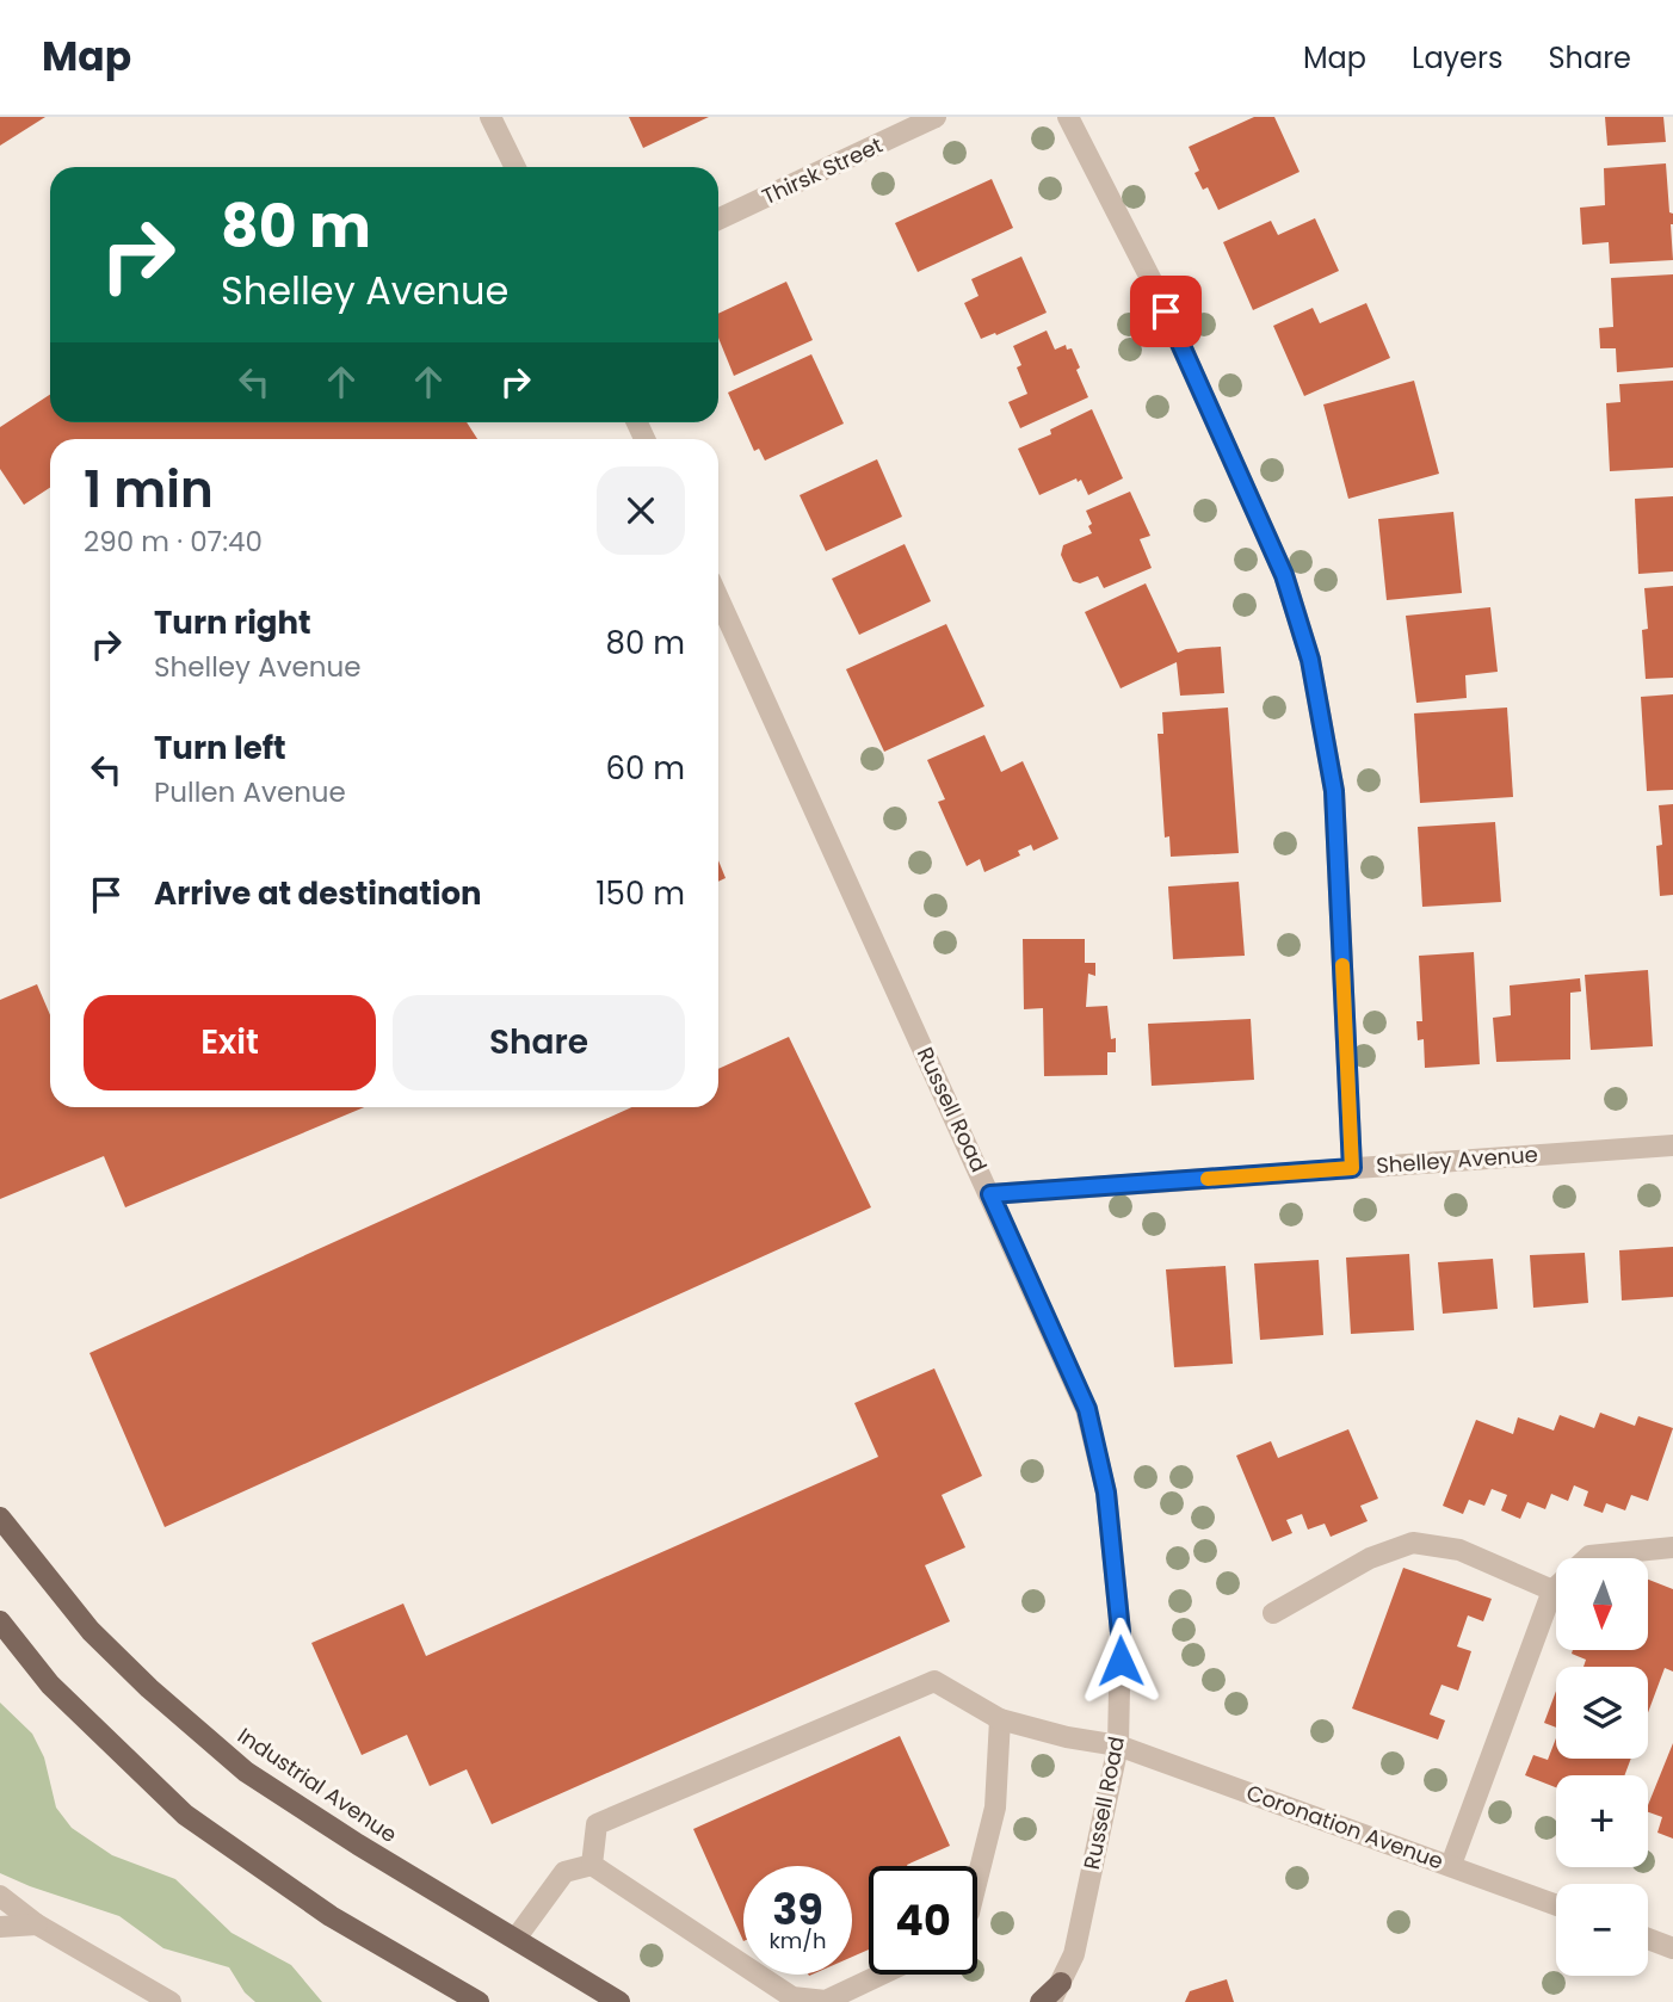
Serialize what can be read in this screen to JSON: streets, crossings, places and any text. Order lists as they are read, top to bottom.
{
  "streets": {
    "main road": ["Industrial Avenue"],
    "street": [
      "Thirsk Street",
      "Russell Road",
      "Shelley Avenue",
      "Coronation Avenue"
    ]
  },
  "crossings": [
    ["Russell Road", "Shelley Avenue"],
    ["Russell Road", "Coronation Avenue"]
  ],
  "north": "bottom",
  "page": {
    "header": "Map",
    "nav": ["Map", "Layers", "Share"],
    "turn": ["80 m", "Shelley Avenue"],
    "heading": ["1 min", "290 m · 07:40"],
    "list": [
      {
        "name": "Turn right",
        "note": "Shelley Avenue",
        "value": "80 m"
      },
      {
        "name": "Turn left",
        "note": "Pullen Avenue",
        "value": "60 m"
      },
      {
        "name": "Arrive at destination",
        "value": "150 m"
      }
    ],
    "buttons": ["Exit", "Share"],
    "map_buttons": ["+", "−"],
    "speed": "39 km/h",
    "limit": "40"
  }
}
